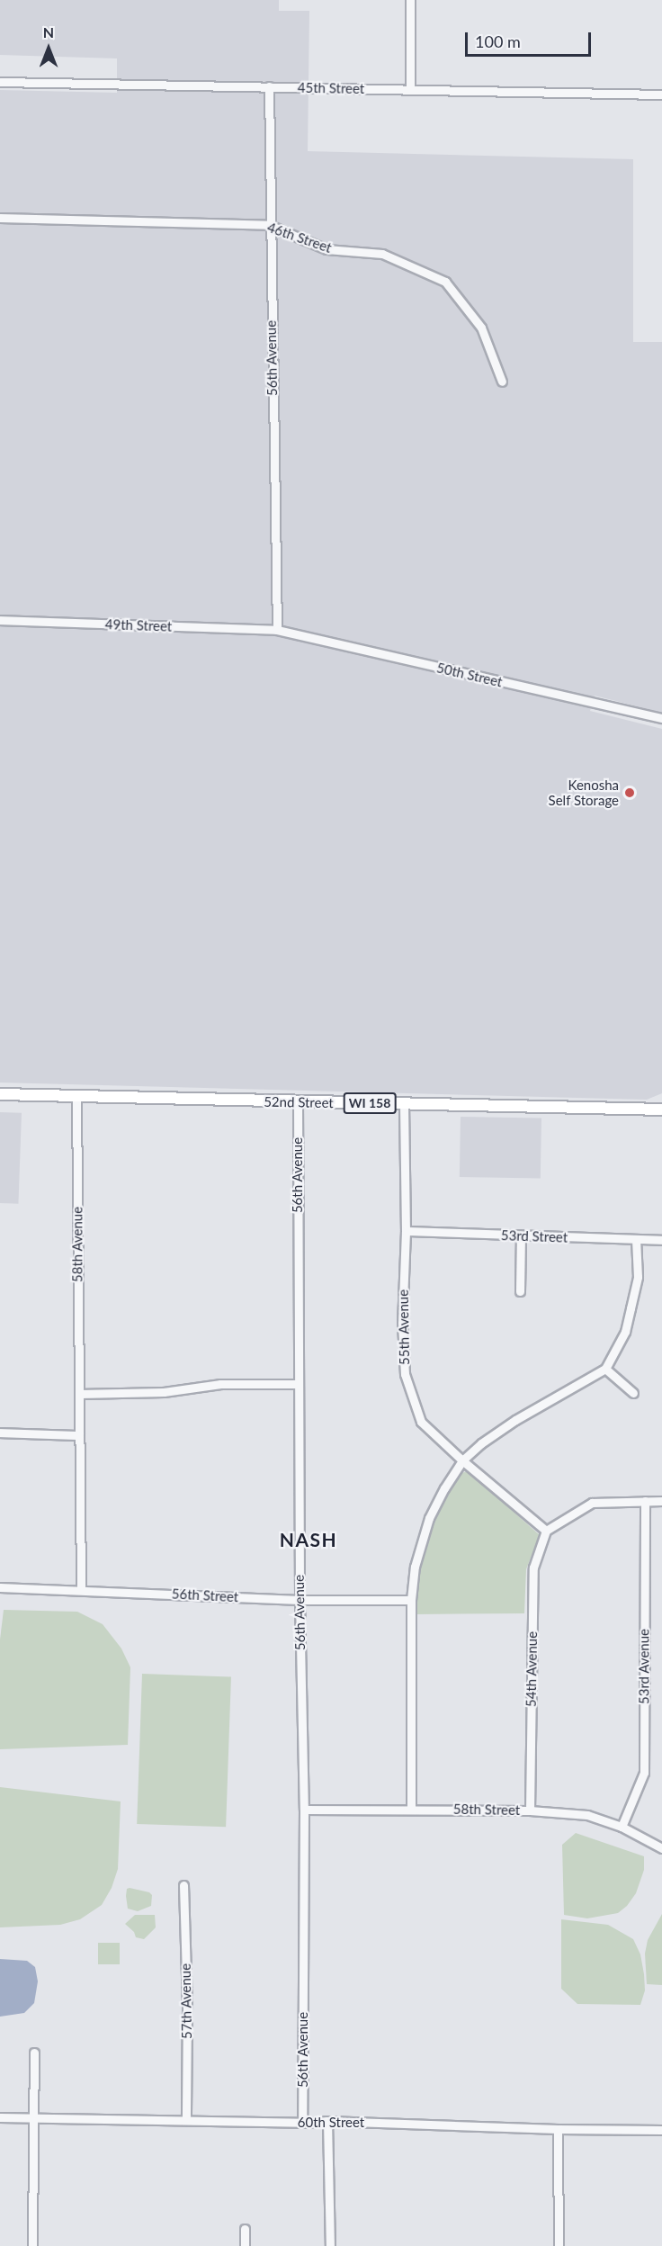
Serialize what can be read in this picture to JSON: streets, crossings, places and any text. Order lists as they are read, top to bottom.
{
  "streets": {
    "main road": ["52nd Street", "WI 158"],
    "street": [
      "45th Street",
      "46th Street",
      "56th Avenue",
      "49th Street",
      "50th Street",
      "53rd Street",
      "58th Avenue",
      "55th Avenue",
      "56th Street",
      "53rd Avenue",
      "54th Avenue",
      "58th Street",
      "57th Avenue",
      "60th Street"
    ]
  },
  "crossings": [
    ["45th Street", "56th Avenue"],
    ["46th Street", "56th Avenue"],
    ["56th Avenue", "49th Street"],
    ["56th Avenue", "50th Street"],
    ["56th Avenue", "52nd Street"],
    ["56th Avenue", "56th Street"],
    ["56th Avenue", "58th Street"],
    ["56th Avenue", "60th Street"],
    ["49th Street", "50th Street"],
    ["52nd Street", "58th Avenue"],
    ["52nd Street", "55th Avenue"],
    ["53rd Street", "55th Avenue"],
    ["58th Avenue", "56th Street"],
    ["55th Avenue", "54th Avenue"],
    ["53rd Avenue", "58th Street"],
    ["54th Avenue", "58th Street"],
    ["57th Avenue", "60th Street"]
  ],
  "districts": ["NASH"],
  "places": ["Kenosha Self Storage"],
  "scale_bar": "100 m",
  "north": "top"
}
